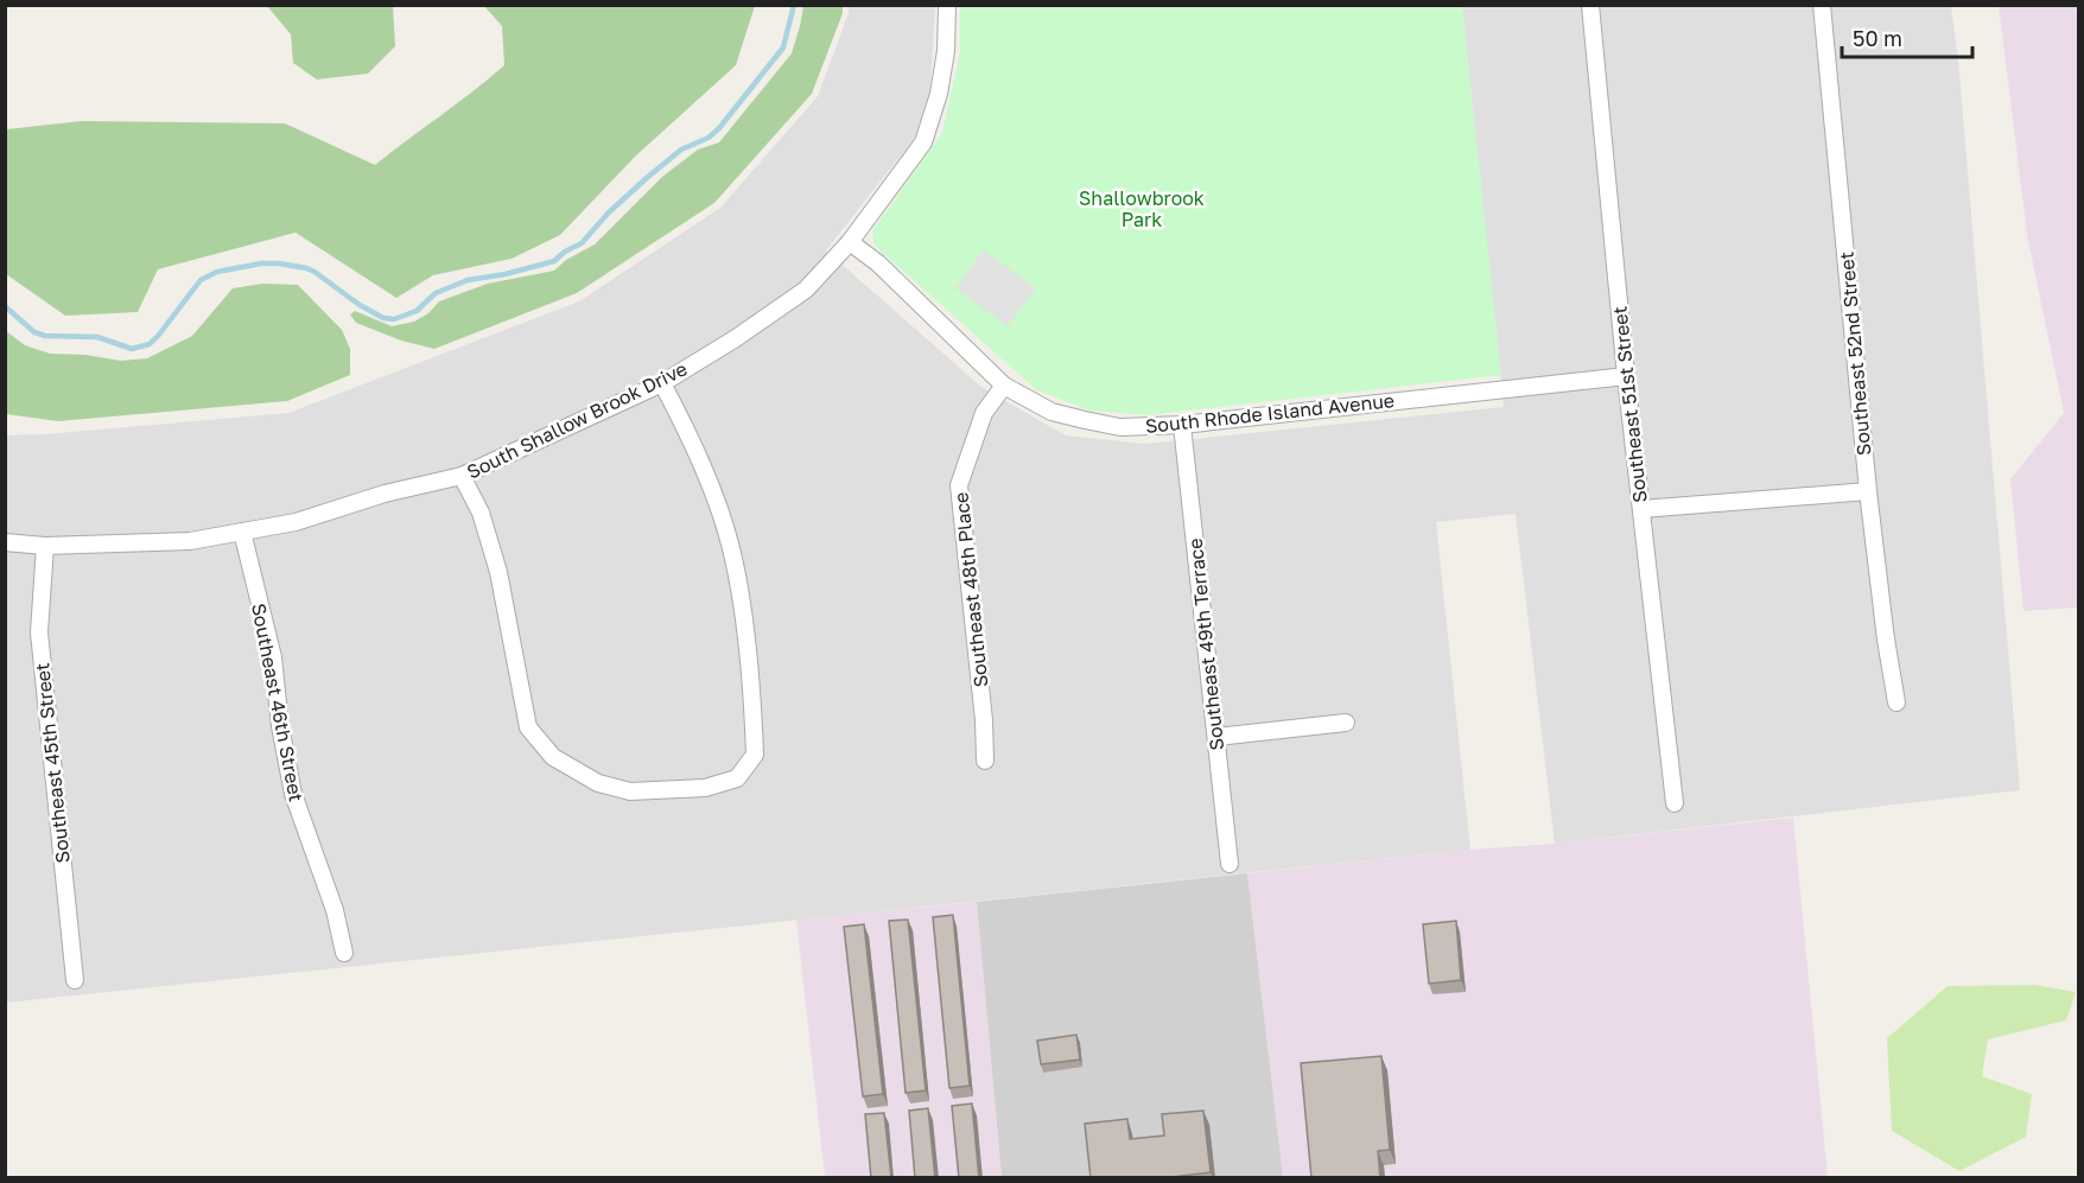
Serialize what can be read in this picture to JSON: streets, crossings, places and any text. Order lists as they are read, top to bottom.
{
  "streets": {
    "street": [
      "Southeast 52nd Street",
      "Southeast 51st Street",
      "South Rhode Island Avenue",
      "South Shallow Brook Drive",
      "Southeast 48th Place",
      "Southeast 49th Terrace",
      "Southeast 46th Street",
      "Southeast 45th Street"
    ]
  },
  "crossings": [
    ["Southeast 51st Street", "South Rhode Island Avenue"],
    ["South Rhode Island Avenue", "South Shallow Brook Drive"],
    ["South Rhode Island Avenue", "Southeast 48th Place"],
    ["South Rhode Island Avenue", "Southeast 49th Terrace"],
    ["South Shallow Brook Drive", "Southeast 46th Street"],
    ["South Shallow Brook Drive", "Southeast 45th Street"]
  ],
  "parks": ["Shallowbrook Park"],
  "scale_bar": "50 m"
}
